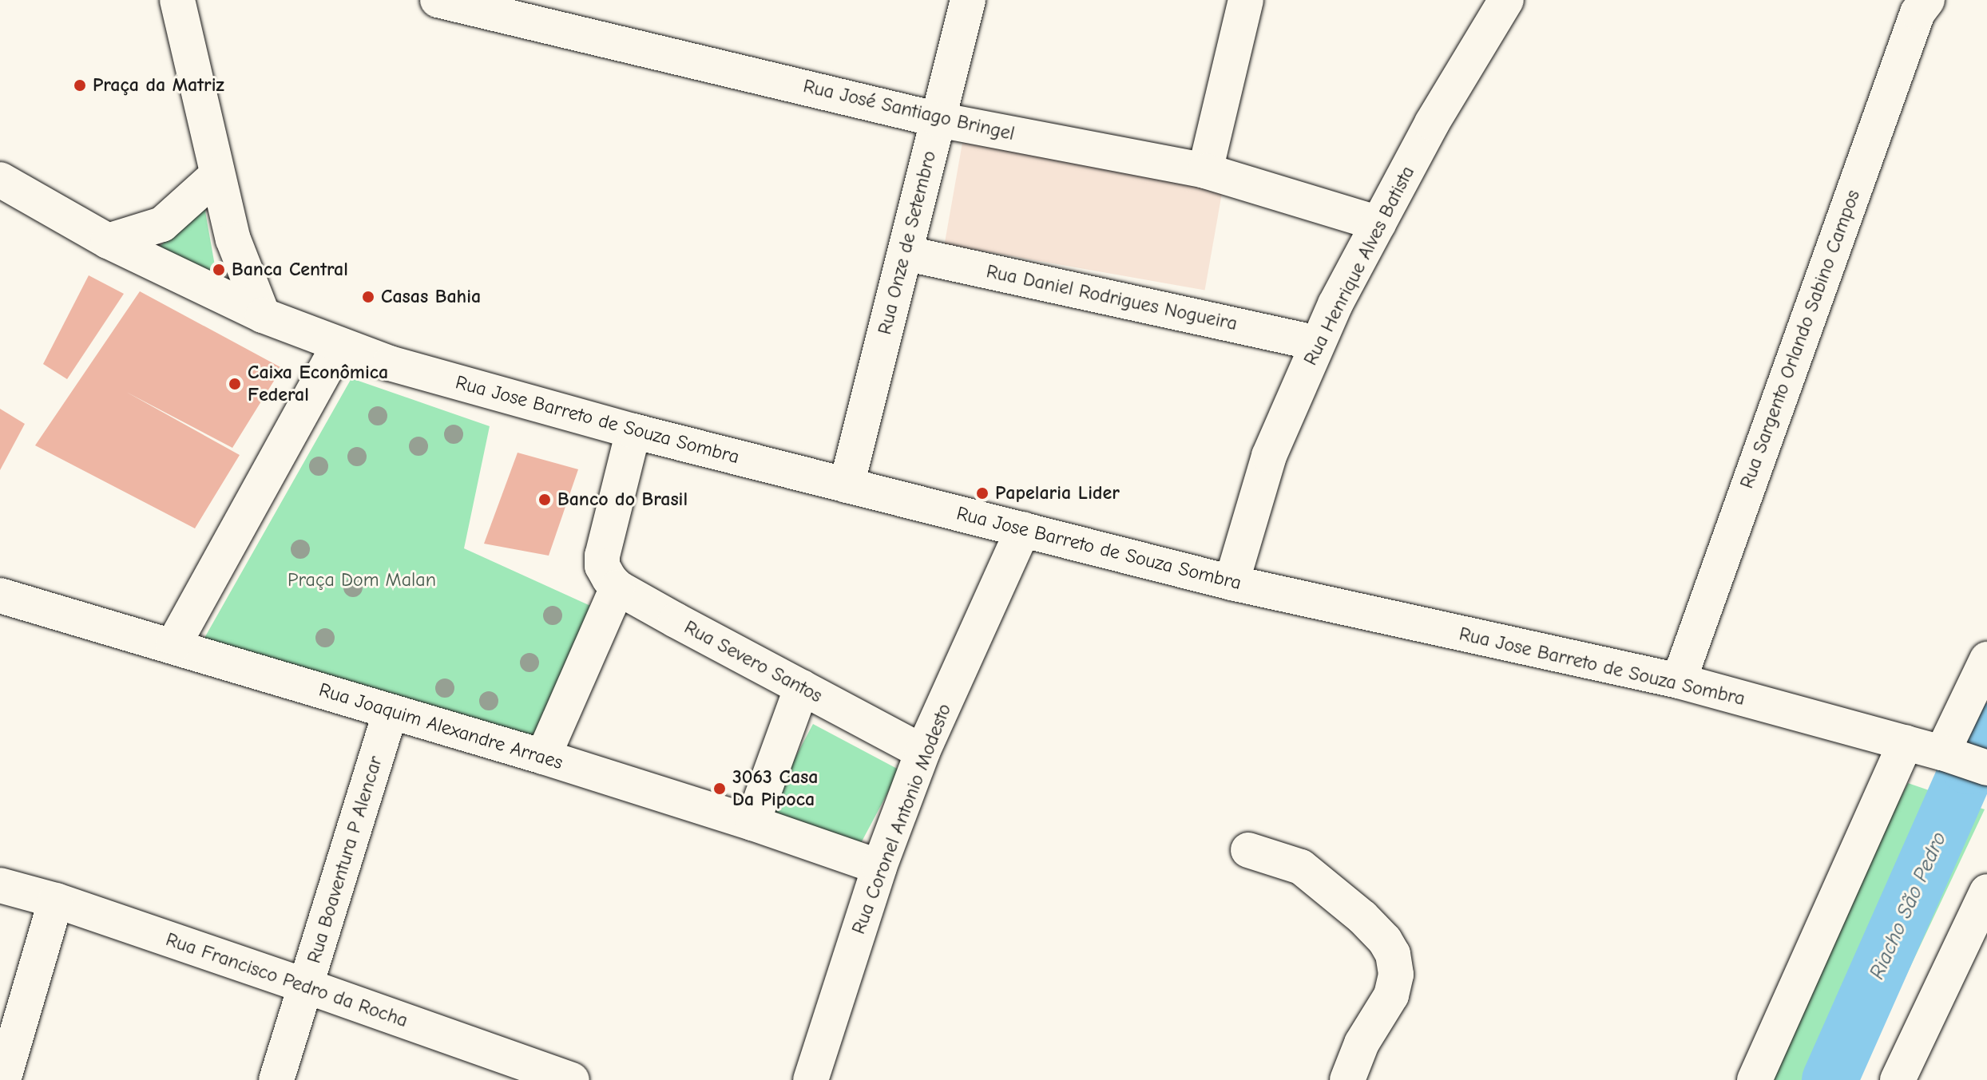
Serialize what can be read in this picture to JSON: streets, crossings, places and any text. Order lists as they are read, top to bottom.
{
  "streets": {
    "street": [
      "Rua José Santiago Bringel",
      "Rua Onze de Setembro",
      "Rua Henrique Alves Batista",
      "Rua Daniel Rodrigues Nogueira",
      "Rua Sargento Orlando Sabino Campos",
      "Rua Jose Barreto de Souza Sombra",
      "Rua Severo Santos",
      "Rua Joaquim Alexandre Arraes",
      "Rua Coronel Antonio Modesto",
      "Rua Boaventura P Alencar",
      "Rua Francisco Pedro da Rocha"
    ]
  },
  "crossings": [
    ["Rua José Santiago Bringel", "Rua Onze de Setembro"],
    ["Rua José Santiago Bringel", "Rua Henrique Alves Batista"],
    ["Rua Onze de Setembro", "Rua Daniel Rodrigues Nogueira"],
    ["Rua Onze de Setembro", "Rua Jose Barreto de Souza Sombra"],
    ["Rua Henrique Alves Batista", "Rua Daniel Rodrigues Nogueira"],
    ["Rua Henrique Alves Batista", "Rua Jose Barreto de Souza Sombra"],
    ["Rua Sargento Orlando Sabino Campos", "Rua Jose Barreto de Souza Sombra"],
    ["Rua Jose Barreto de Souza Sombra", "Rua Coronel Antonio Modesto"],
    ["Rua Severo Santos", "Rua Coronel Antonio Modesto"],
    ["Rua Joaquim Alexandre Arraes", "Rua Coronel Antonio Modesto"],
    ["Rua Joaquim Alexandre Arraes", "Rua Boaventura P Alencar"],
    ["Rua Boaventura P Alencar", "Rua Francisco Pedro da Rocha"]
  ],
  "water": ["Riacho São Pedro"],
  "parks": ["Praça Dom Malan"],
  "places": [
    "Praça da Matriz",
    "Banca Central",
    "Casas Bahia",
    "Caixa Econômica Federal",
    "Papelaria Lider",
    "Banco do Brasil",
    "3063 Casa Da Pipoca"
  ]
}
